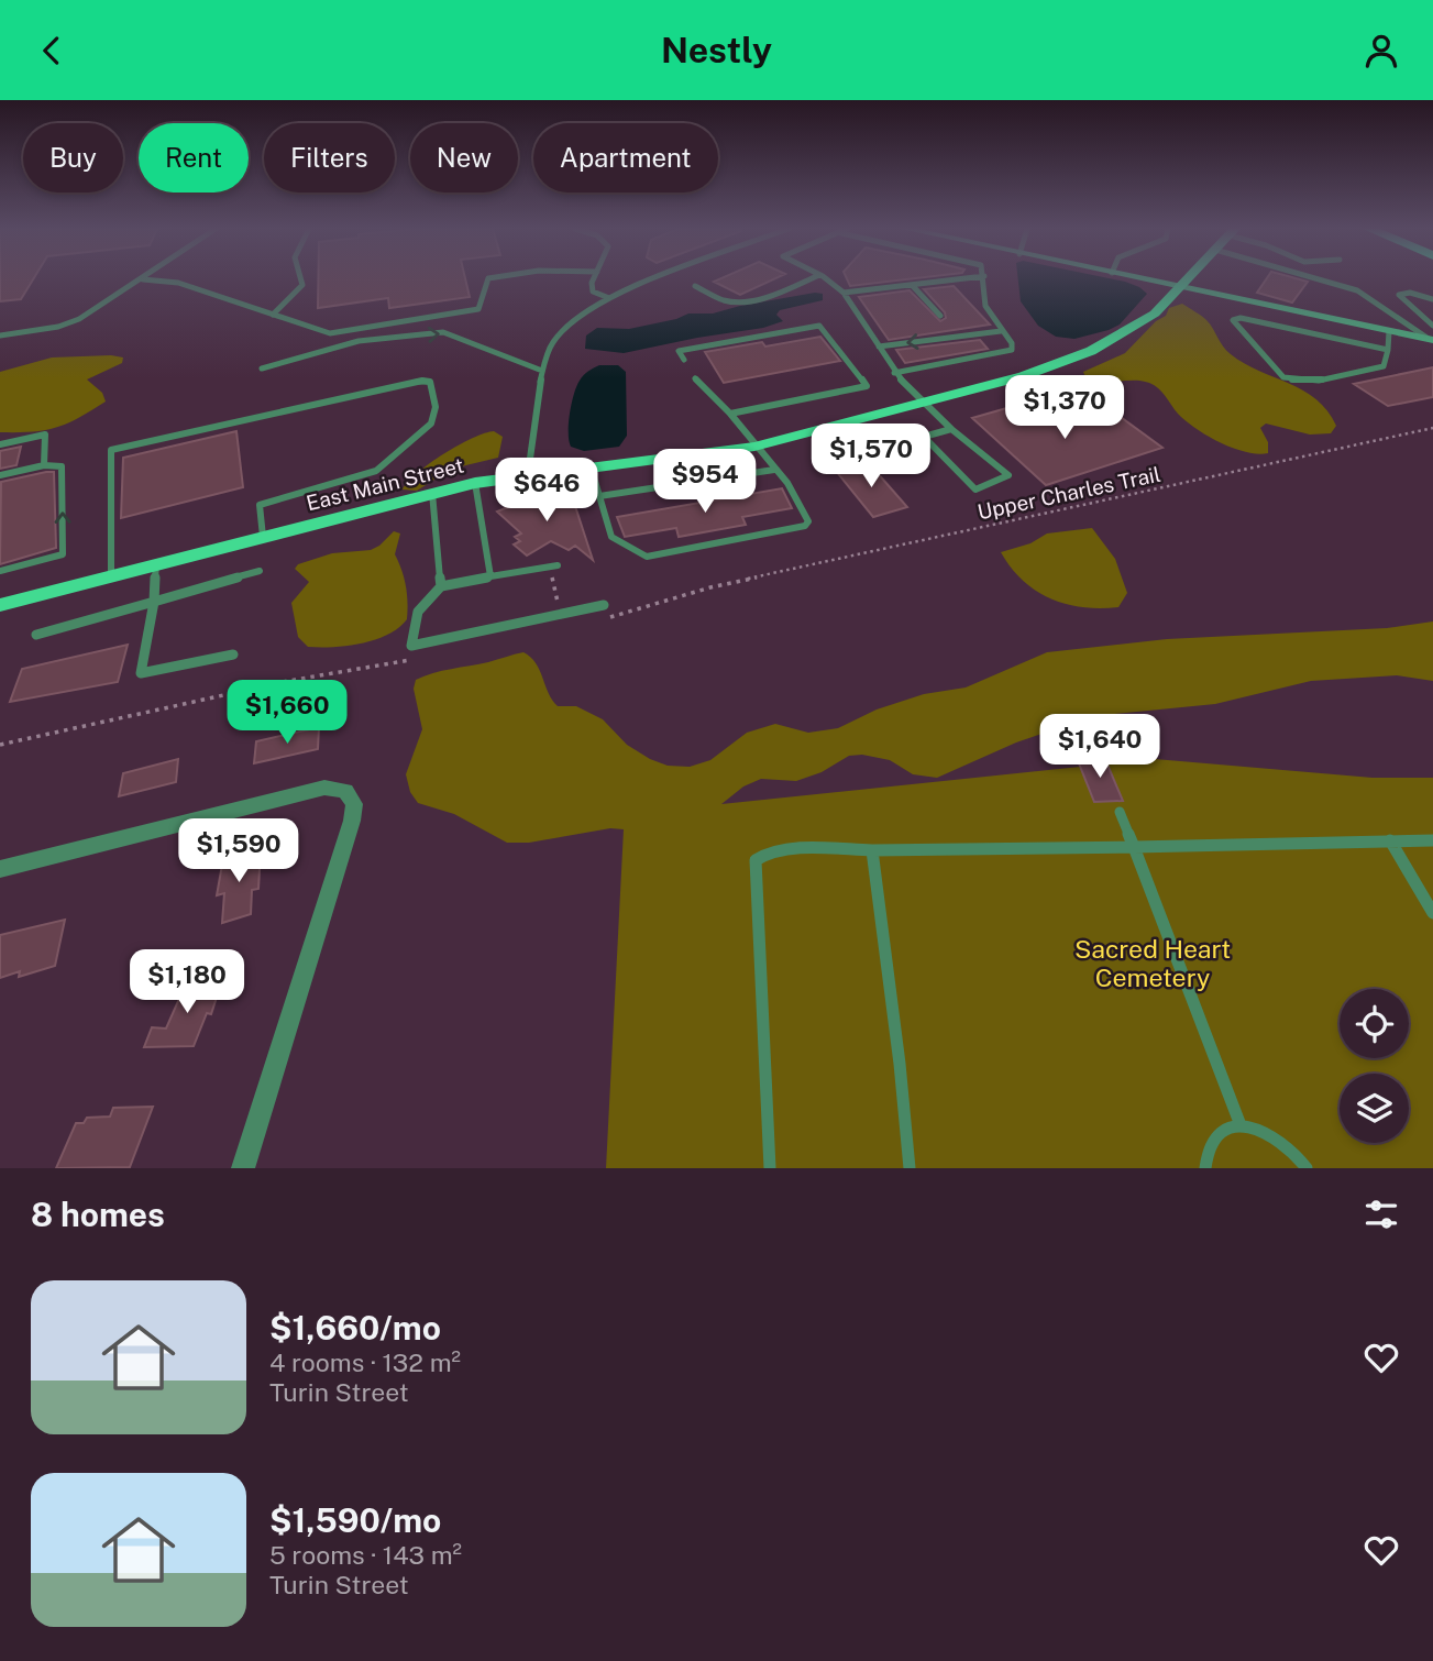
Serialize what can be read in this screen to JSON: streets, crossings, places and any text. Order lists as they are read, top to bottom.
{
  "streets": {
    "main road": ["East Main Street"],
    "path": ["Upper Charles Trail"]
  },
  "parks": ["Sacred Heart Cemetery"],
  "page": {
    "header": "Nestly",
    "chip": [
      "Buy",
      "Rent",
      "Filters",
      "New",
      "Apartment"
    ],
    "price": [
      "$1,370",
      "$1,570",
      "$954",
      "$646",
      "$1,660",
      "$1,640",
      "$1,590",
      "$1,180"
    ],
    "heading": "8 homes",
    "list": [
      {
        "name": "$1,660/mo",
        "note": "4 rooms · 132 m² · Turin Street"
      },
      {
        "name": "$1,590/mo",
        "note": "5 rooms · 143 m² · Turin Street"
      }
    ]
  }
}
